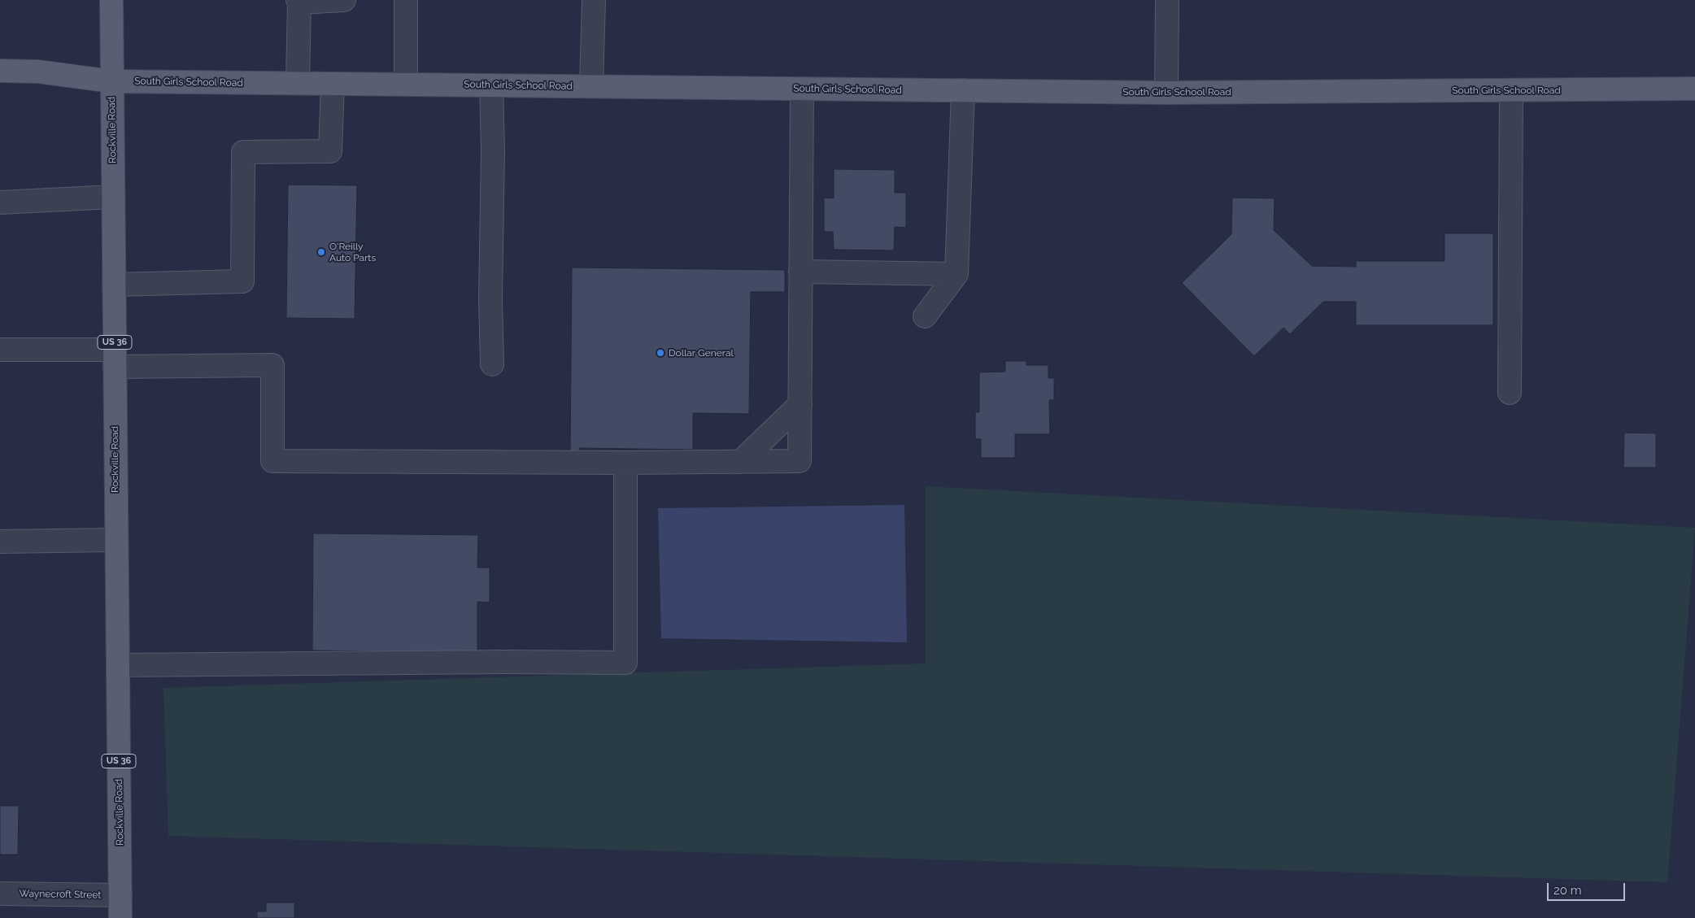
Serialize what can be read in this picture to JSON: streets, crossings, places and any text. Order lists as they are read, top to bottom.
{
  "streets": {
    "main road": ["South Girls School Road", "Rockville Road", "US 36"],
    "street": ["Waynecroft Street"]
  },
  "crossings": [
    ["South Girls School Road", "Rockville Road"],
    ["Rockville Road", "Waynecroft Street"]
  ],
  "places": ["O'Reilly Auto Parts", "Dollar General"],
  "scale_bar": "20 m"
}
